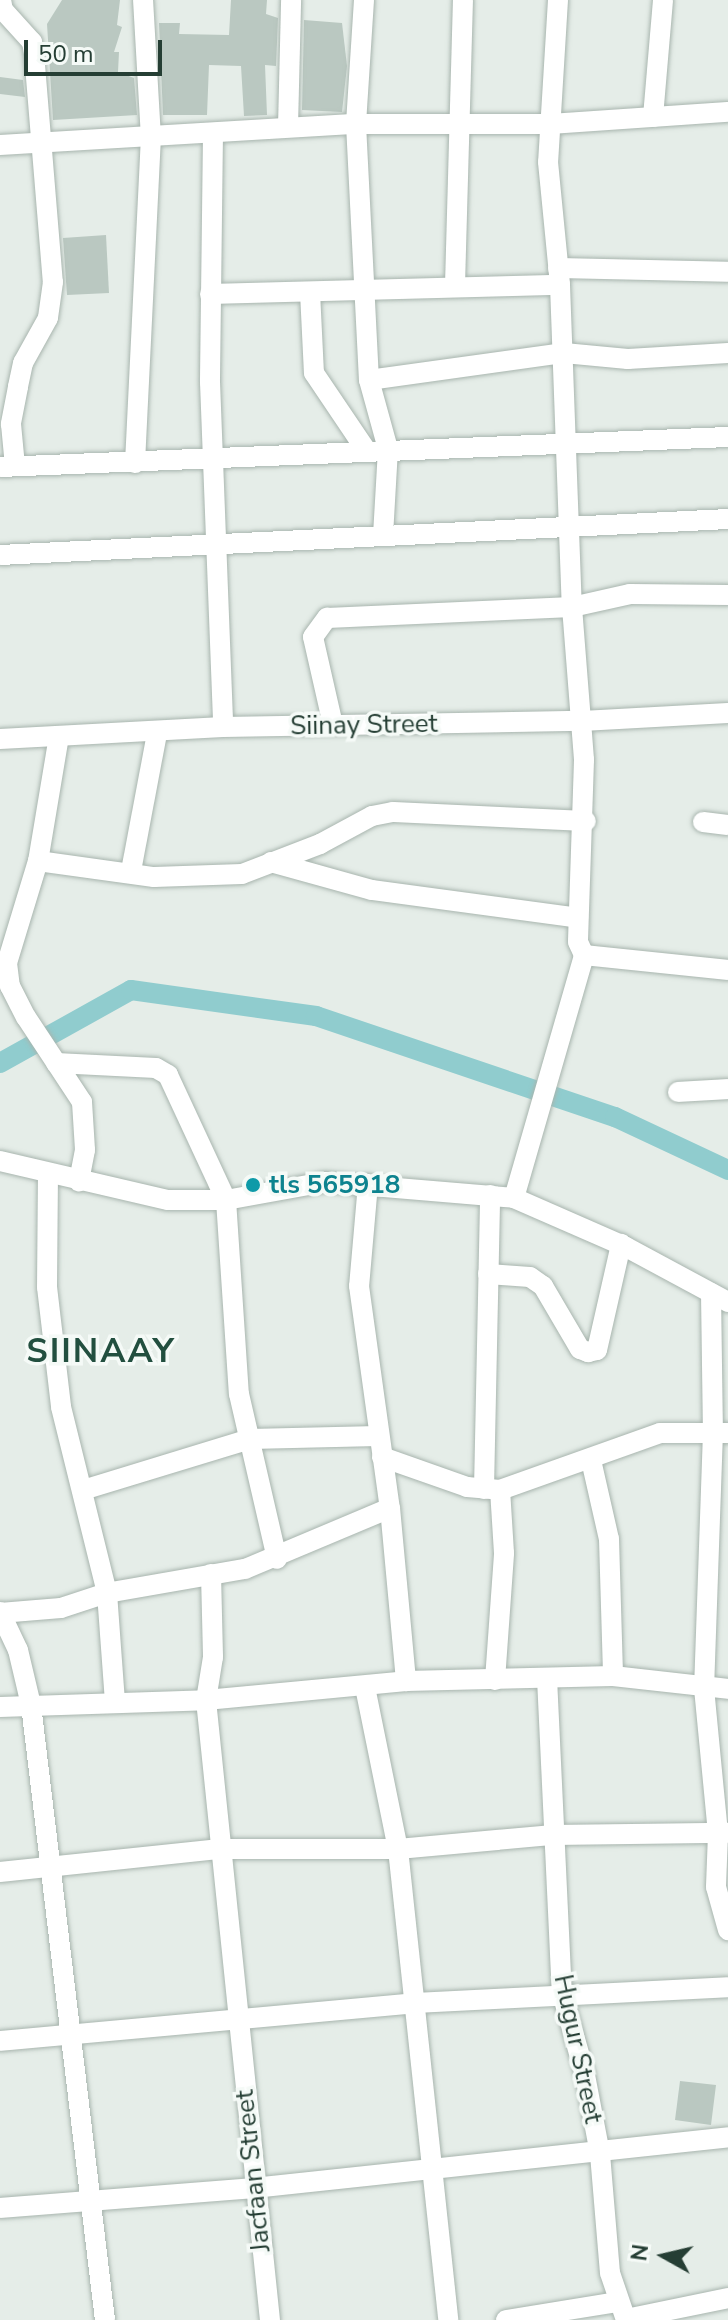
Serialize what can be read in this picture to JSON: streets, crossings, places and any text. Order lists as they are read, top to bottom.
{
  "streets": {
    "street": ["Siinay Street", "Hugur Street", "Jacfaan Street"]
  },
  "districts": ["SIINAAY"],
  "places": ["tls 565918"],
  "scale_bar": "50 m",
  "north": "left"
}
